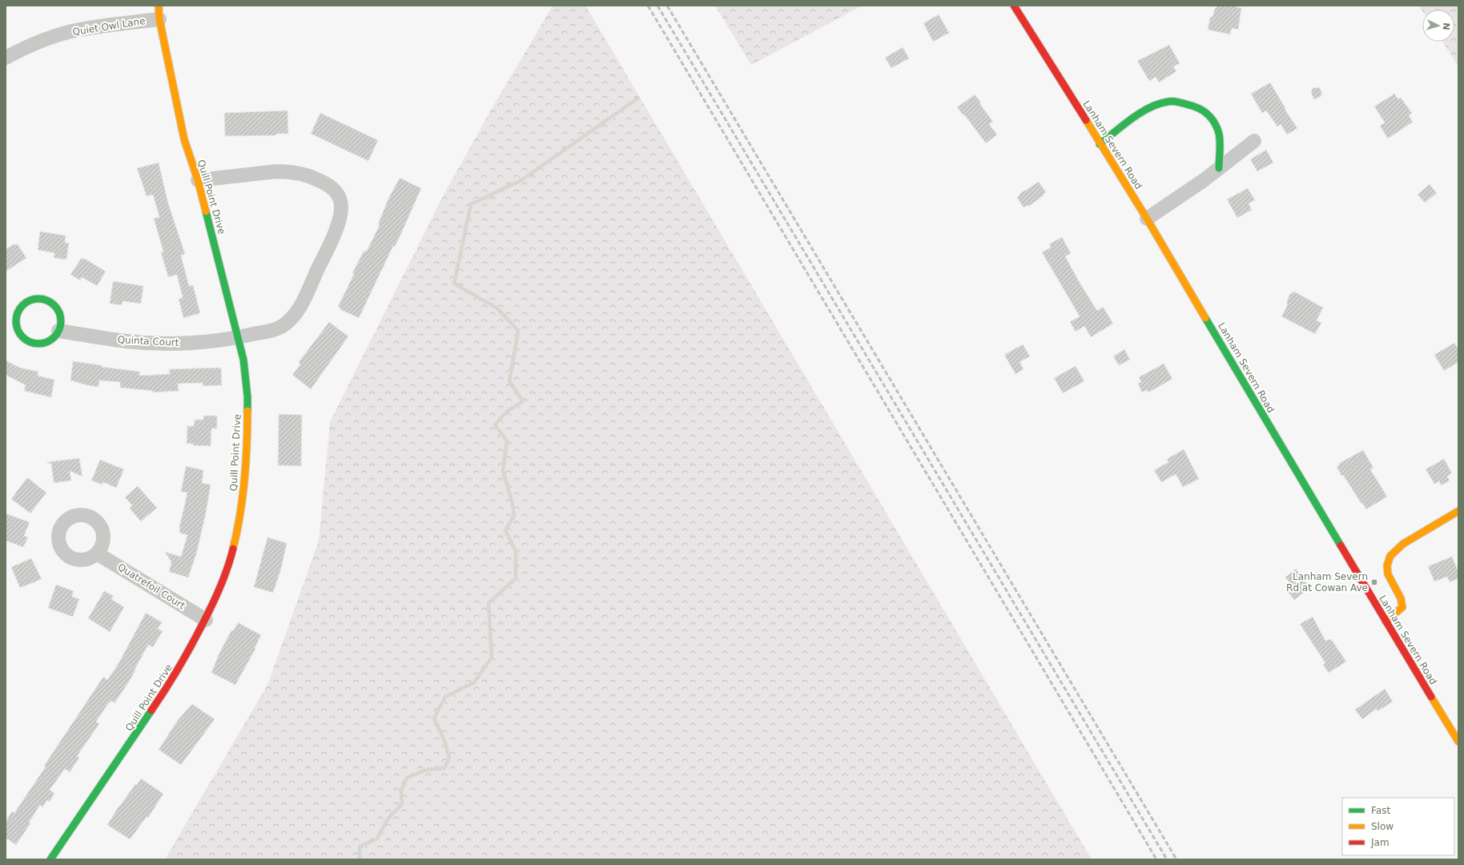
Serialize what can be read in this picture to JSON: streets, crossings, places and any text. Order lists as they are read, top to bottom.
{
  "streets": {
    "street": [
      "Quiet Owl Lane",
      "Lanham Severn Road",
      "Quill Point Drive",
      "Quinta Court",
      "Quatrefoil Court"
    ]
  },
  "crossings": [
    ["Quiet Owl Lane", "Quill Point Drive"],
    ["Quill Point Drive", "Quinta Court"],
    ["Quill Point Drive", "Quatrefoil Court"]
  ],
  "places": {
    "transit": ["Lanham Severn Rd at Cowan Ave"]
  },
  "legend": ["Fast", "Slow", "Jam"],
  "north": "right"
}
